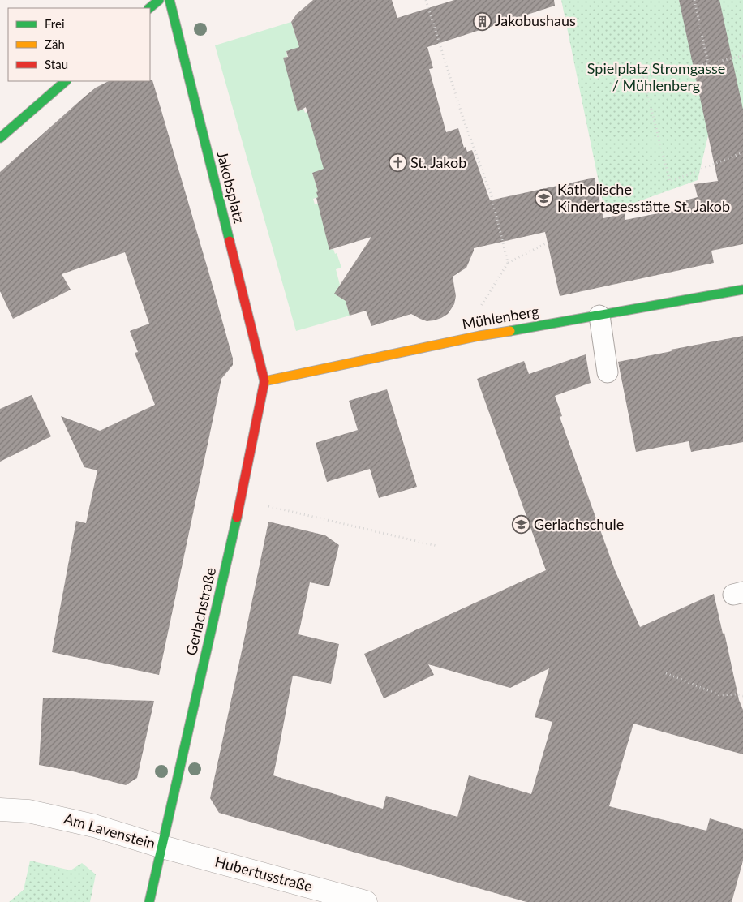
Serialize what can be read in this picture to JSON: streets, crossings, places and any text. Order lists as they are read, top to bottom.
{
  "streets": {
    "street": [
      "Jakobsplatz",
      "Mühlenberg",
      "Gerlachstraße",
      "Am Lavenstein",
      "Hubertusstraße"
    ]
  },
  "crossings": [
    ["Jakobsplatz", "Mühlenberg"],
    ["Jakobsplatz", "Gerlachstraße"],
    ["Mühlenberg", "Gerlachstraße"],
    ["Gerlachstraße", "Am Lavenstein"],
    ["Gerlachstraße", "Hubertusstraße"],
    ["Am Lavenstein", "Hubertusstraße"]
  ],
  "parks": ["Spielplatz Stromgasse / Mühlenberg"],
  "places": {
    "building": ["Jakobushaus"],
    "church": ["St. Jakob"],
    "school or university": ["Katholische Kindertagesstätte St. Jakob", "Gerlachschule"]
  },
  "legend": ["Frei", "Zäh", "Stau"]
}
